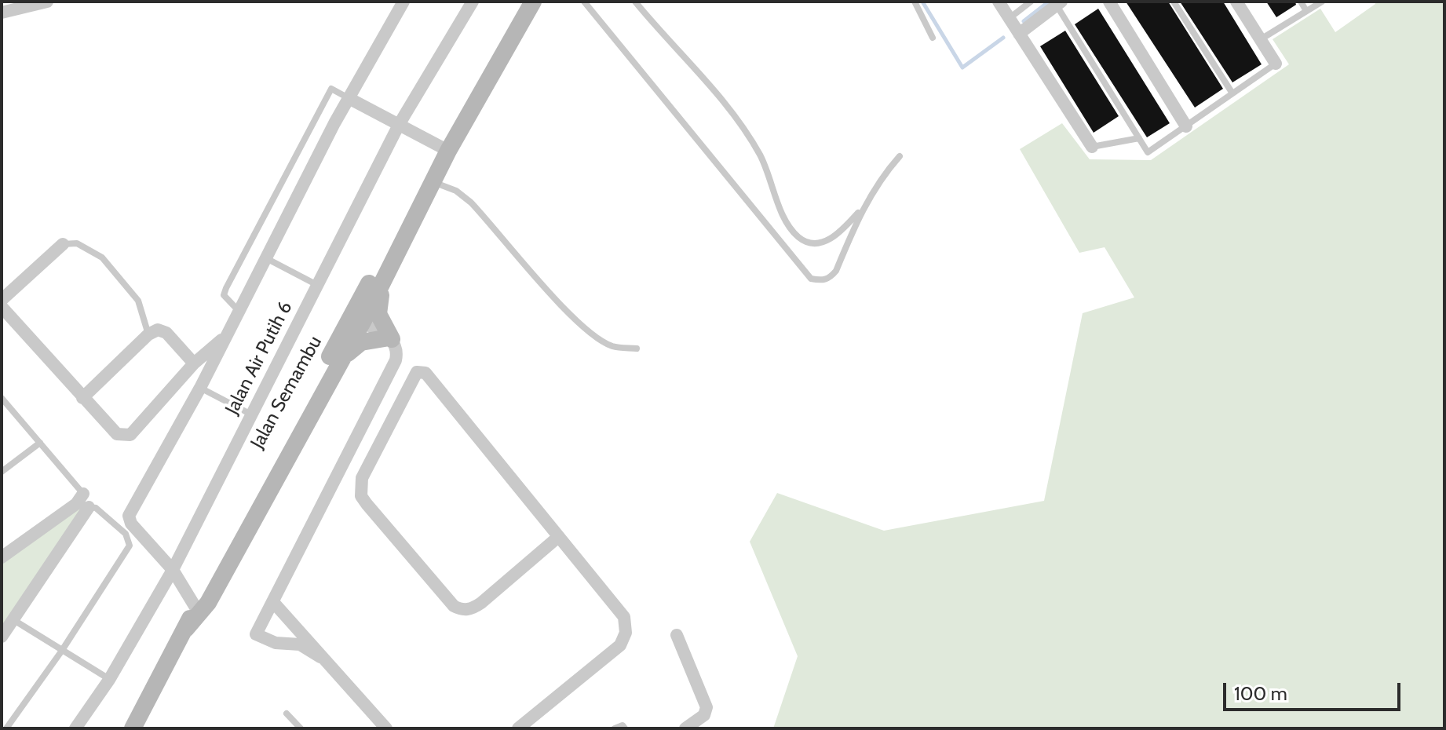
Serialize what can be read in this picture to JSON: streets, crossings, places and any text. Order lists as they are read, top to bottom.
{
  "streets": {
    "main road": ["Jalan Semambu"],
    "street": ["Jalan Air Putih 6"]
  },
  "scale_bar": "100 m"
}
